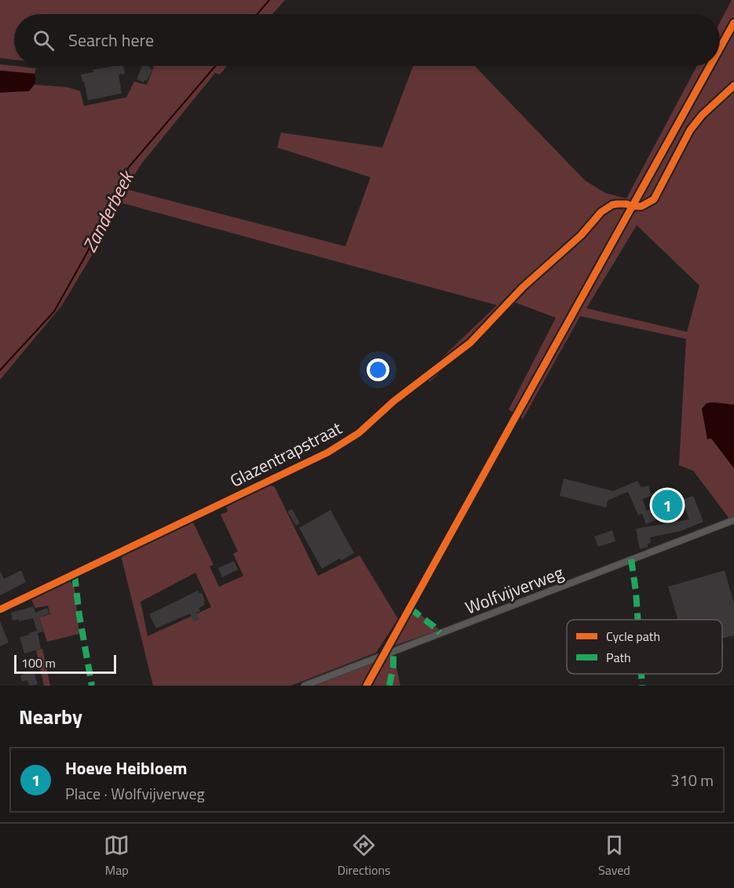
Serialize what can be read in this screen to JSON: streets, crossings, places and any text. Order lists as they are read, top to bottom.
{
  "streets": {
    "street": ["Glazentrapstraat", "Wolfvijverweg"]
  },
  "water": ["Zanderbeek"],
  "legend": ["Cycle path", "Path"],
  "scale_bar": "100 m",
  "page": {
    "search": "Search here",
    "pins": "1",
    "scale": "100 m",
    "heading": "Nearby",
    "list": [
      {
        "mark": "1",
        "name": "Hoeve Heibloem",
        "note": "Place · Wolfvijverweg",
        "value": "310 m"
      }
    ],
    "nav": ["Map", "Directions", "Saved"]
  }
}
